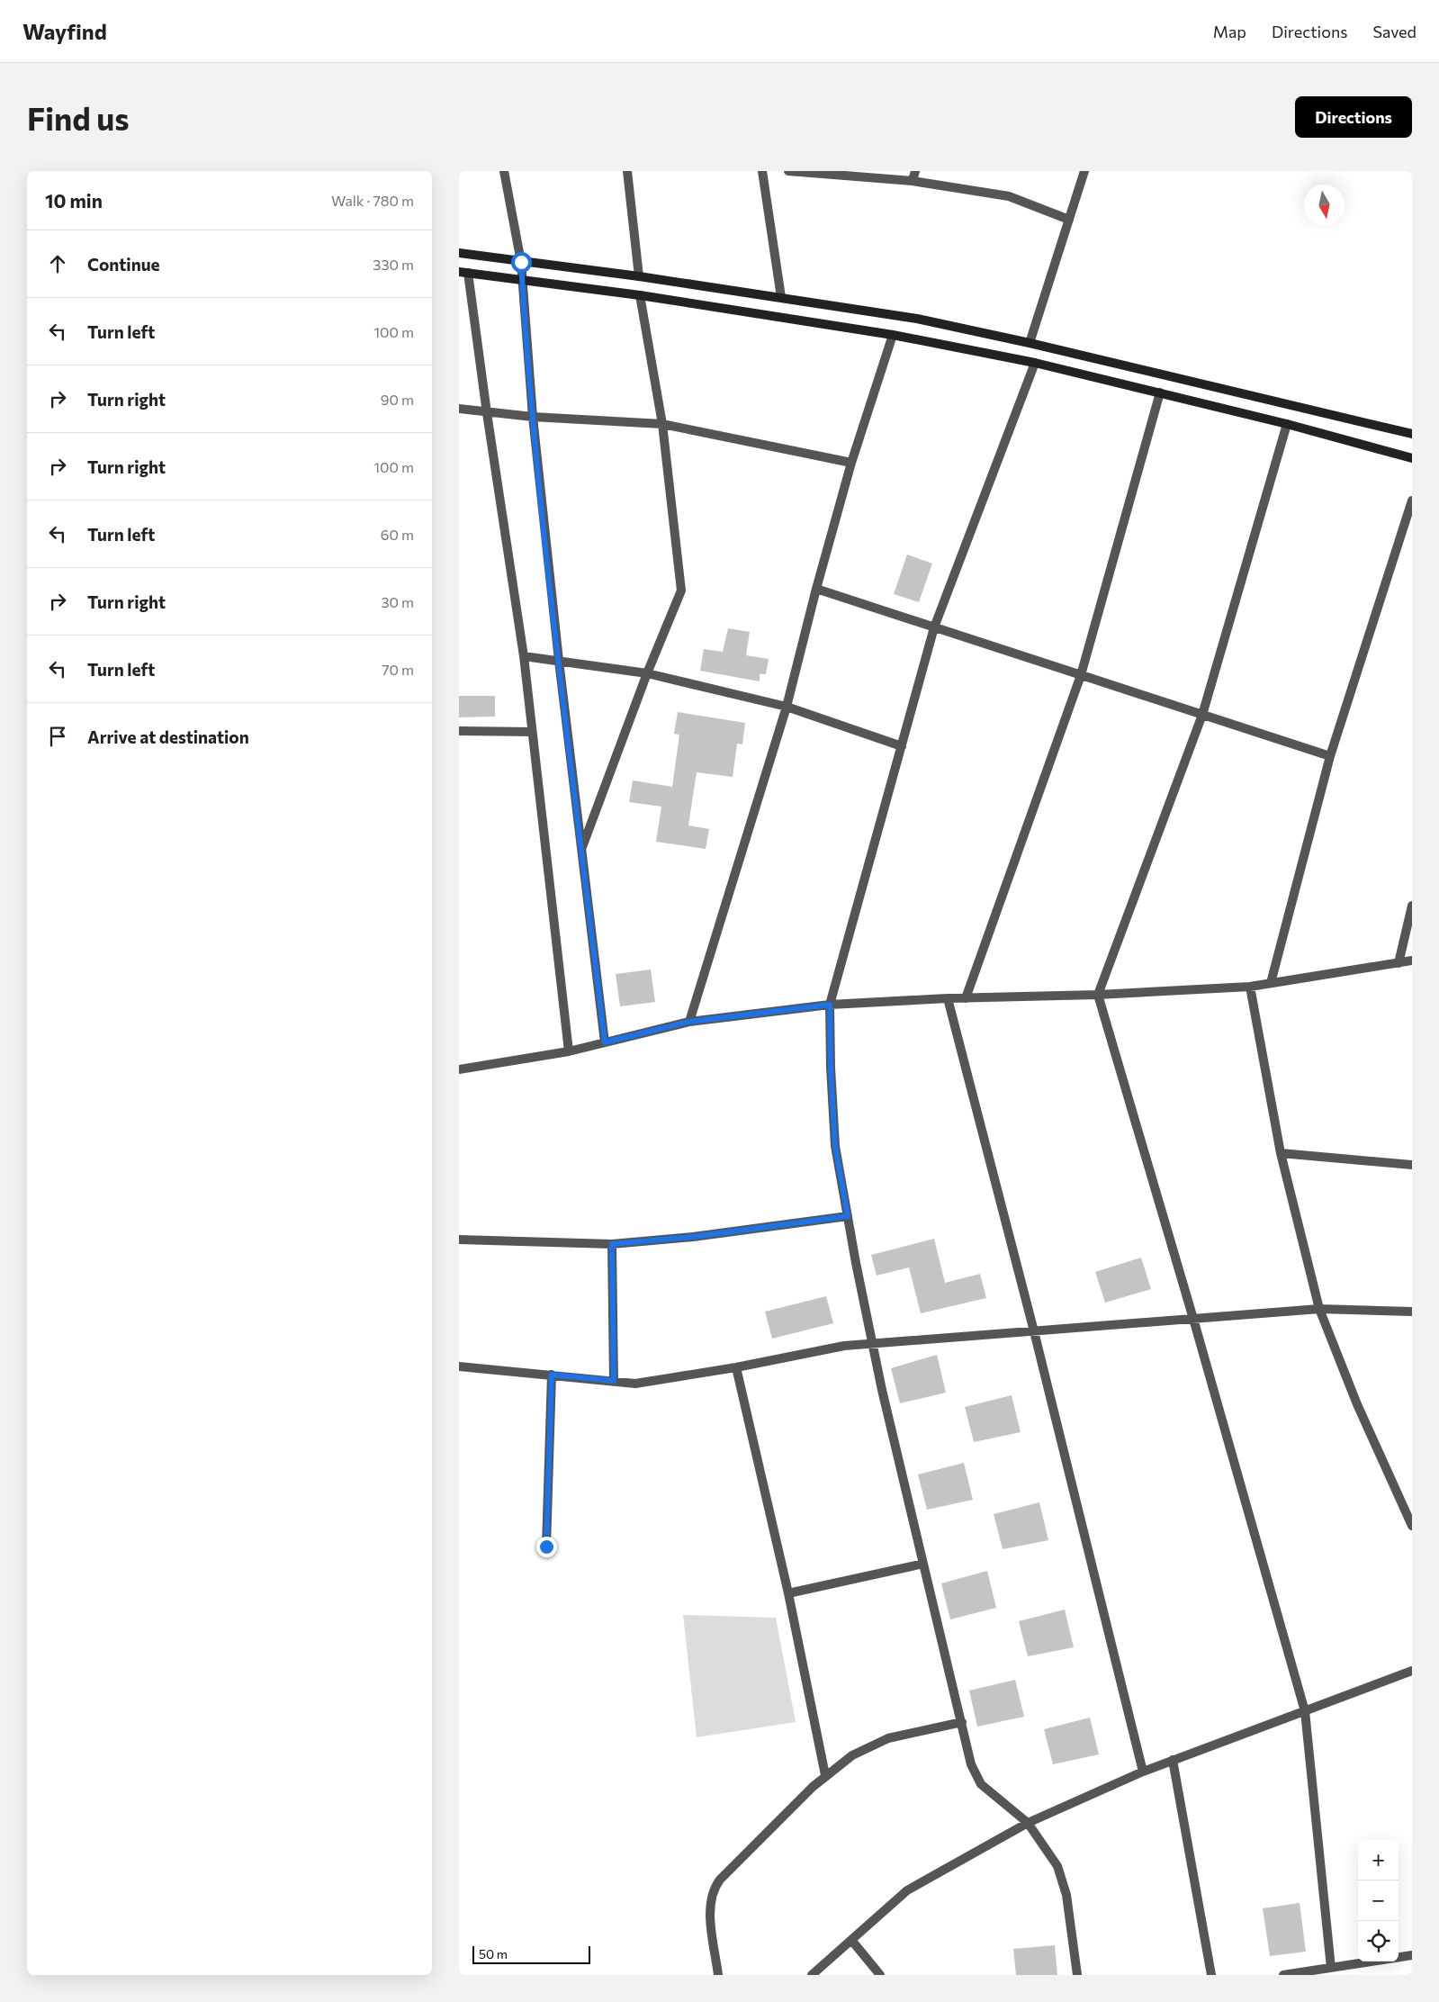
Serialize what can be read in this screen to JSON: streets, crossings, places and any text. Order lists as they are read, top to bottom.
{
  "scale_bar": "50 m",
  "north": "bottom",
  "page": {
    "header": "Wayfind",
    "nav": ["Map", "Directions", "Saved"],
    "buttons": "Directions",
    "title": "Find us",
    "heading": ["10 min", "Walk · 780 m"],
    "list": [
      ["Continue", "330 m"],
      ["Turn left", "100 m"],
      ["Turn right", "90 m"],
      ["Turn right", "100 m"],
      ["Turn left", "60 m"],
      ["Turn right", "30 m"],
      ["Turn left", "70 m"],
      "Arrive at destination"
    ],
    "map_buttons": ["+", "−"],
    "scale": "50 m"
  }
}
